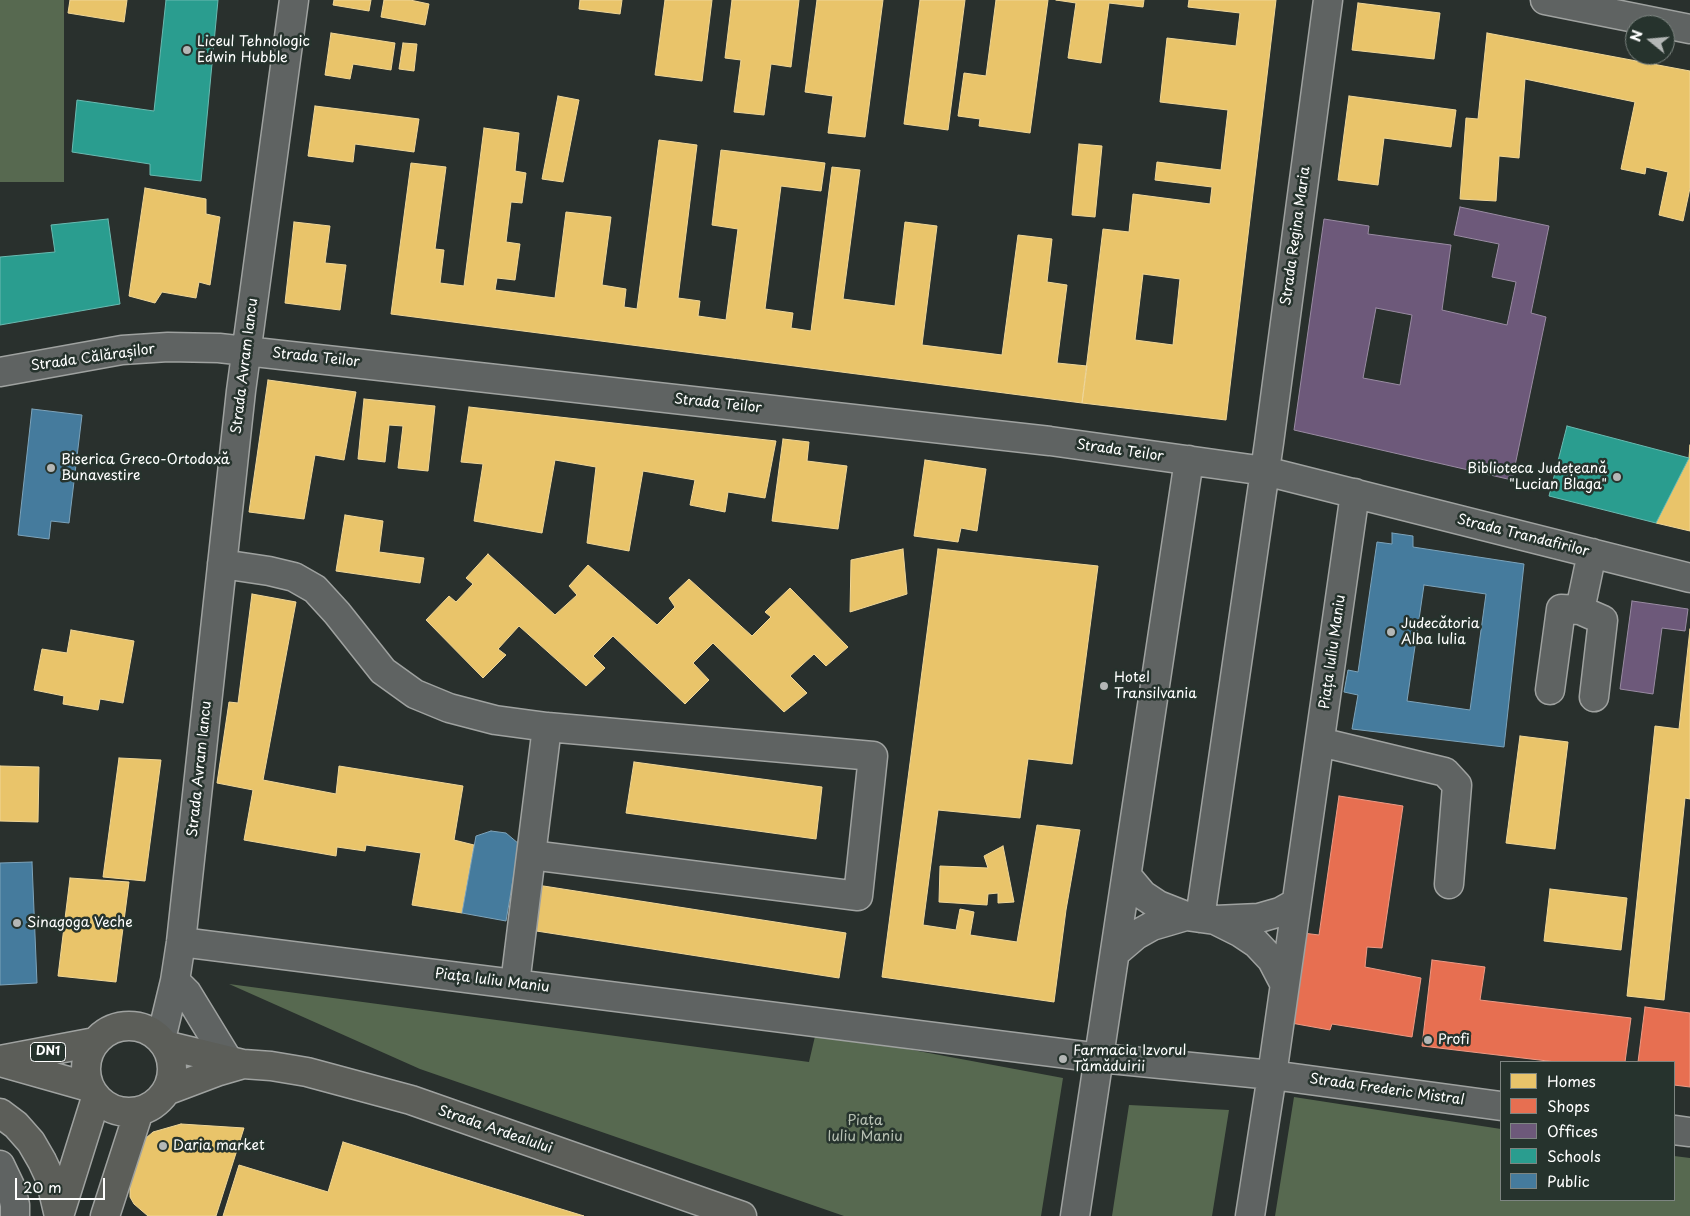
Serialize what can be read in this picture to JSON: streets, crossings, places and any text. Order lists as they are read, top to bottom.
{
  "streets": {
    "main road": ["DN1", "Strada Ardealului"],
    "street": [
      "Strada Regina Maria",
      "Strada Călărașilor",
      "Strada Teilor",
      "Strada Avram Iancu",
      "Strada Trandafirilor",
      "Piața Iuliu Maniu",
      "Strada Frederic Mistral"
    ]
  },
  "crossings": [
    ["Strada Călărașilor", "Strada Teilor"],
    ["Strada Călărașilor", "Strada Avram Iancu"],
    ["Strada Teilor", "Strada Avram Iancu"],
    ["Strada Avram Iancu", "Piața Iuliu Maniu"],
    ["Strada Avram Iancu", "DN1"],
    ["Strada Avram Iancu", "Strada Ardealului"],
    ["Strada Trandafirilor", "Piața Iuliu Maniu"],
    ["Piața Iuliu Maniu", "Strada Frederic Mistral"],
    ["DN1", "Strada Ardealului"]
  ],
  "parks": ["Piața Iuliu Maniu"],
  "places": [
    "Liceul Tehnologic Edwin Hubble",
    "Biserica Greco-Ortodoxă Bunavestire",
    "Biblioteca Județeană \"Lucian Blaga\"",
    "Judecătoria Alba Iulia",
    "Hotel Transilvania",
    "Sinagoga Veche",
    "Profi",
    "Farmacia Izvorul Tămăduirii",
    "Daria market"
  ],
  "legend": [
    "Homes",
    "Shops",
    "Offices",
    "Schools",
    "Public"
  ],
  "scale_bar": "20 m",
  "north": "left"
}
